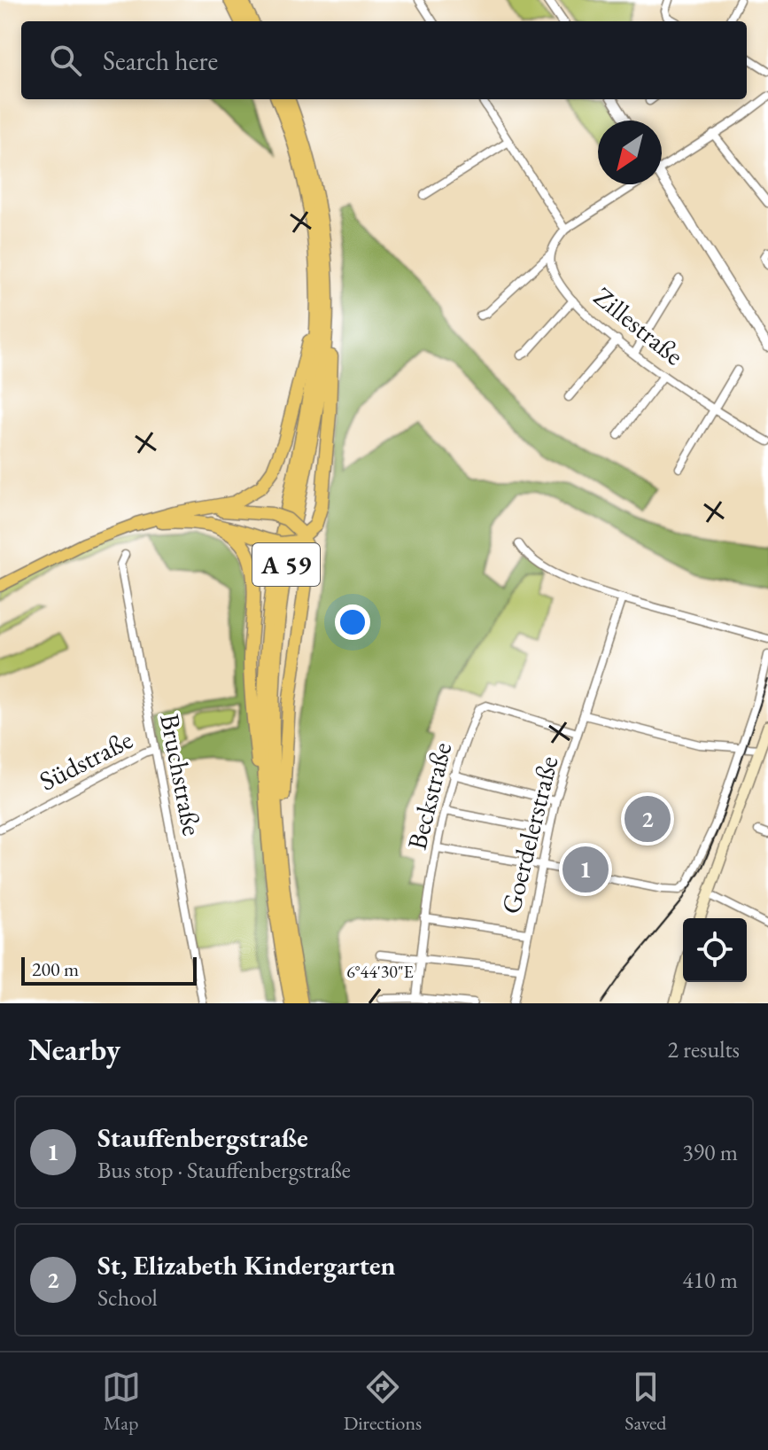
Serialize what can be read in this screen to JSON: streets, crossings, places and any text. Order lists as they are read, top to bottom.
{
  "streets": {
    "highway": ["A 59"],
    "street": [
      "Zillestraße",
      "Südstraße",
      "Bruchstraße",
      "Beckstraße",
      "Goerdelerstraße"
    ]
  },
  "crossings": [
    ["Südstraße", "Bruchstraße"],
    ["Beckstraße", "Goerdelerstraße"]
  ],
  "scale_bar": "200 m",
  "north": "bottom left",
  "page": {
    "search": "Search here",
    "pins": ["2", "1"],
    "scale": "200 m",
    "heading": ["Nearby", "2 results"],
    "list": [
      {
        "mark": "1",
        "name": "Stauffenbergstraße",
        "note": "Bus stop · Stauffenbergstraße",
        "value": "390 m"
      },
      {
        "mark": "2",
        "name": "St, Elizabeth Kindergarten",
        "note": "School",
        "value": "410 m"
      }
    ],
    "nav": ["Map", "Directions", "Saved"]
  },
  "coordinates": ["6°44'30\"E"]
}
